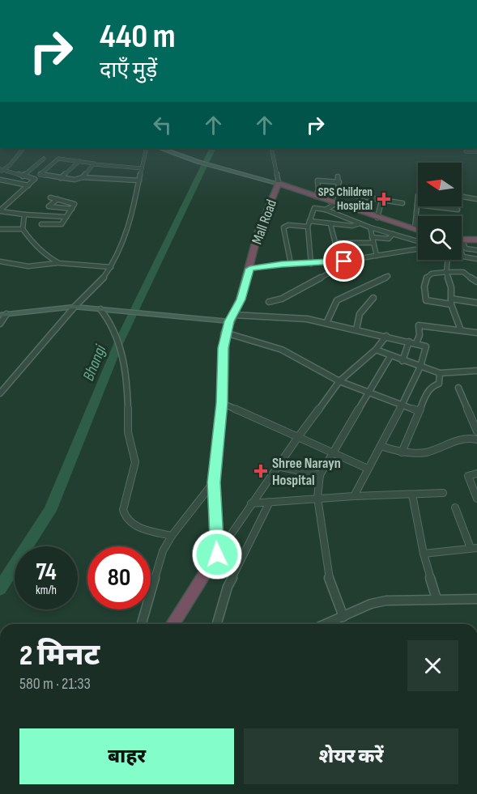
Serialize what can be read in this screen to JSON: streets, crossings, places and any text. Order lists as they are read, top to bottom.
{
  "streets": {
    "highway": ["Mall Road"]
  },
  "water": ["Bhangi"],
  "places": {
    "health": ["SPS Children Hospital", "Shree Narayn Hospital"]
  },
  "north": "left",
  "page": {
    "turn": ["440 m", "दाएँ मुड़ें"],
    "speed": "74 km/h",
    "limit": "80",
    "heading": ["2 मिनट", "580 m · 21:33"],
    "buttons": ["बाहर", "शेयर करें"]
  }
}
